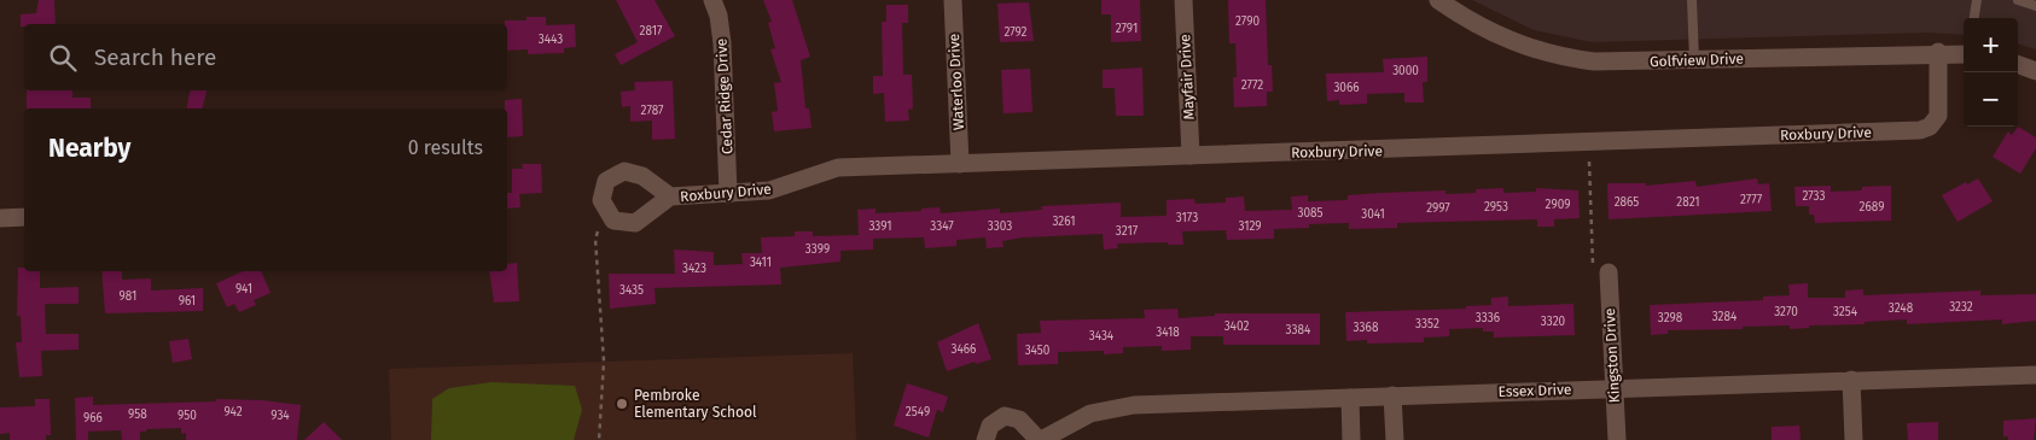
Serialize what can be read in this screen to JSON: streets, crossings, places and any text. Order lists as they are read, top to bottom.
{
  "streets": {
    "street": [
      "Golfview Drive",
      "Mayfair Drive",
      "Waterloo Drive",
      "Cedar Ridge Drive",
      "Roxbury Drive",
      "Kingston Drive",
      "Essex Drive"
    ]
  },
  "crossings": [
    ["Golfview Drive", "Roxbury Drive"],
    ["Mayfair Drive", "Roxbury Drive"],
    ["Waterloo Drive", "Roxbury Drive"],
    ["Cedar Ridge Drive", "Roxbury Drive"],
    ["Kingston Drive", "Essex Drive"]
  ],
  "places": ["Pembroke Elementary School"],
  "house_numbers": [
    "2790",
    "2791",
    "2817",
    "2792",
    "3443",
    "3000",
    "2772",
    "3066",
    "2787",
    "2733",
    "2777",
    "2865",
    "2821",
    "2909",
    "2953",
    "2689",
    "2997",
    "3085",
    "3041",
    "3173",
    "3261",
    "3391",
    "3347",
    "3303",
    "3129",
    "3217",
    "3399",
    "3411",
    "3423",
    "941",
    "3435",
    "981",
    "961",
    "3232",
    "3248",
    "3270",
    "3254",
    "3284",
    "3336",
    "3298",
    "3320",
    "3352",
    "3402",
    "3368",
    "3384",
    "3418",
    "3434",
    "3466",
    "3450",
    "942",
    "2549",
    "958",
    "950",
    "934",
    "966"
  ],
  "page": {
    "map_buttons": ["+", "−"],
    "search": "Search here",
    "heading": ["Nearby", "0 results"]
  }
}
